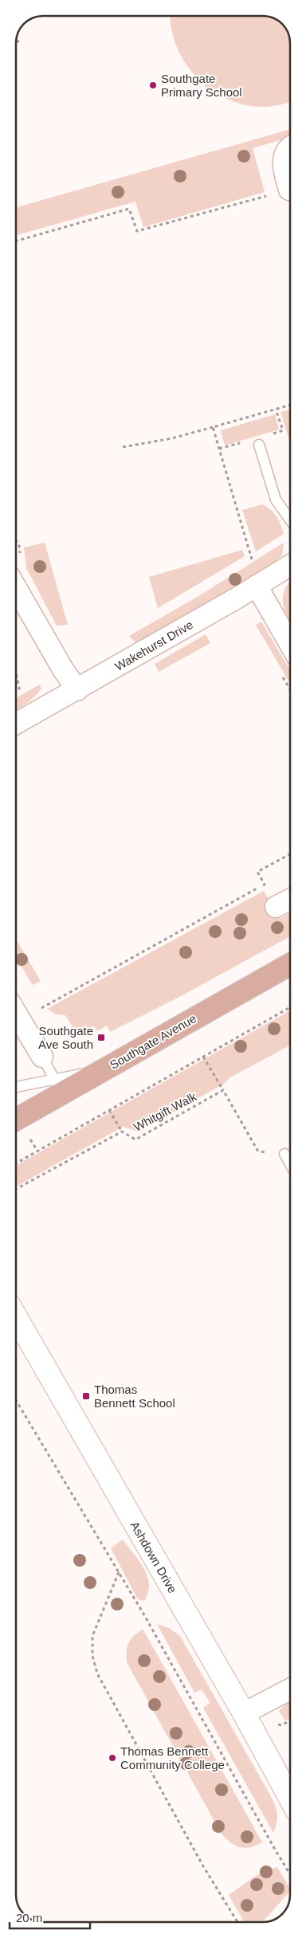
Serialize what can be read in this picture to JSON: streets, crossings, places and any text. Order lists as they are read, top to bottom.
{
  "streets": {
    "main road": ["Southgate Avenue"],
    "street": ["Wakehurst Drive", "Ashdown Drive"],
    "path": ["Whitgift Walk"]
  },
  "places": {
    "other": ["Southgate Primary School", "Thomas Bennett Community College"],
    "transit": ["Southgate Ave South", "Thomas Bennett School"]
  },
  "scale_bar": "20 m"
}
